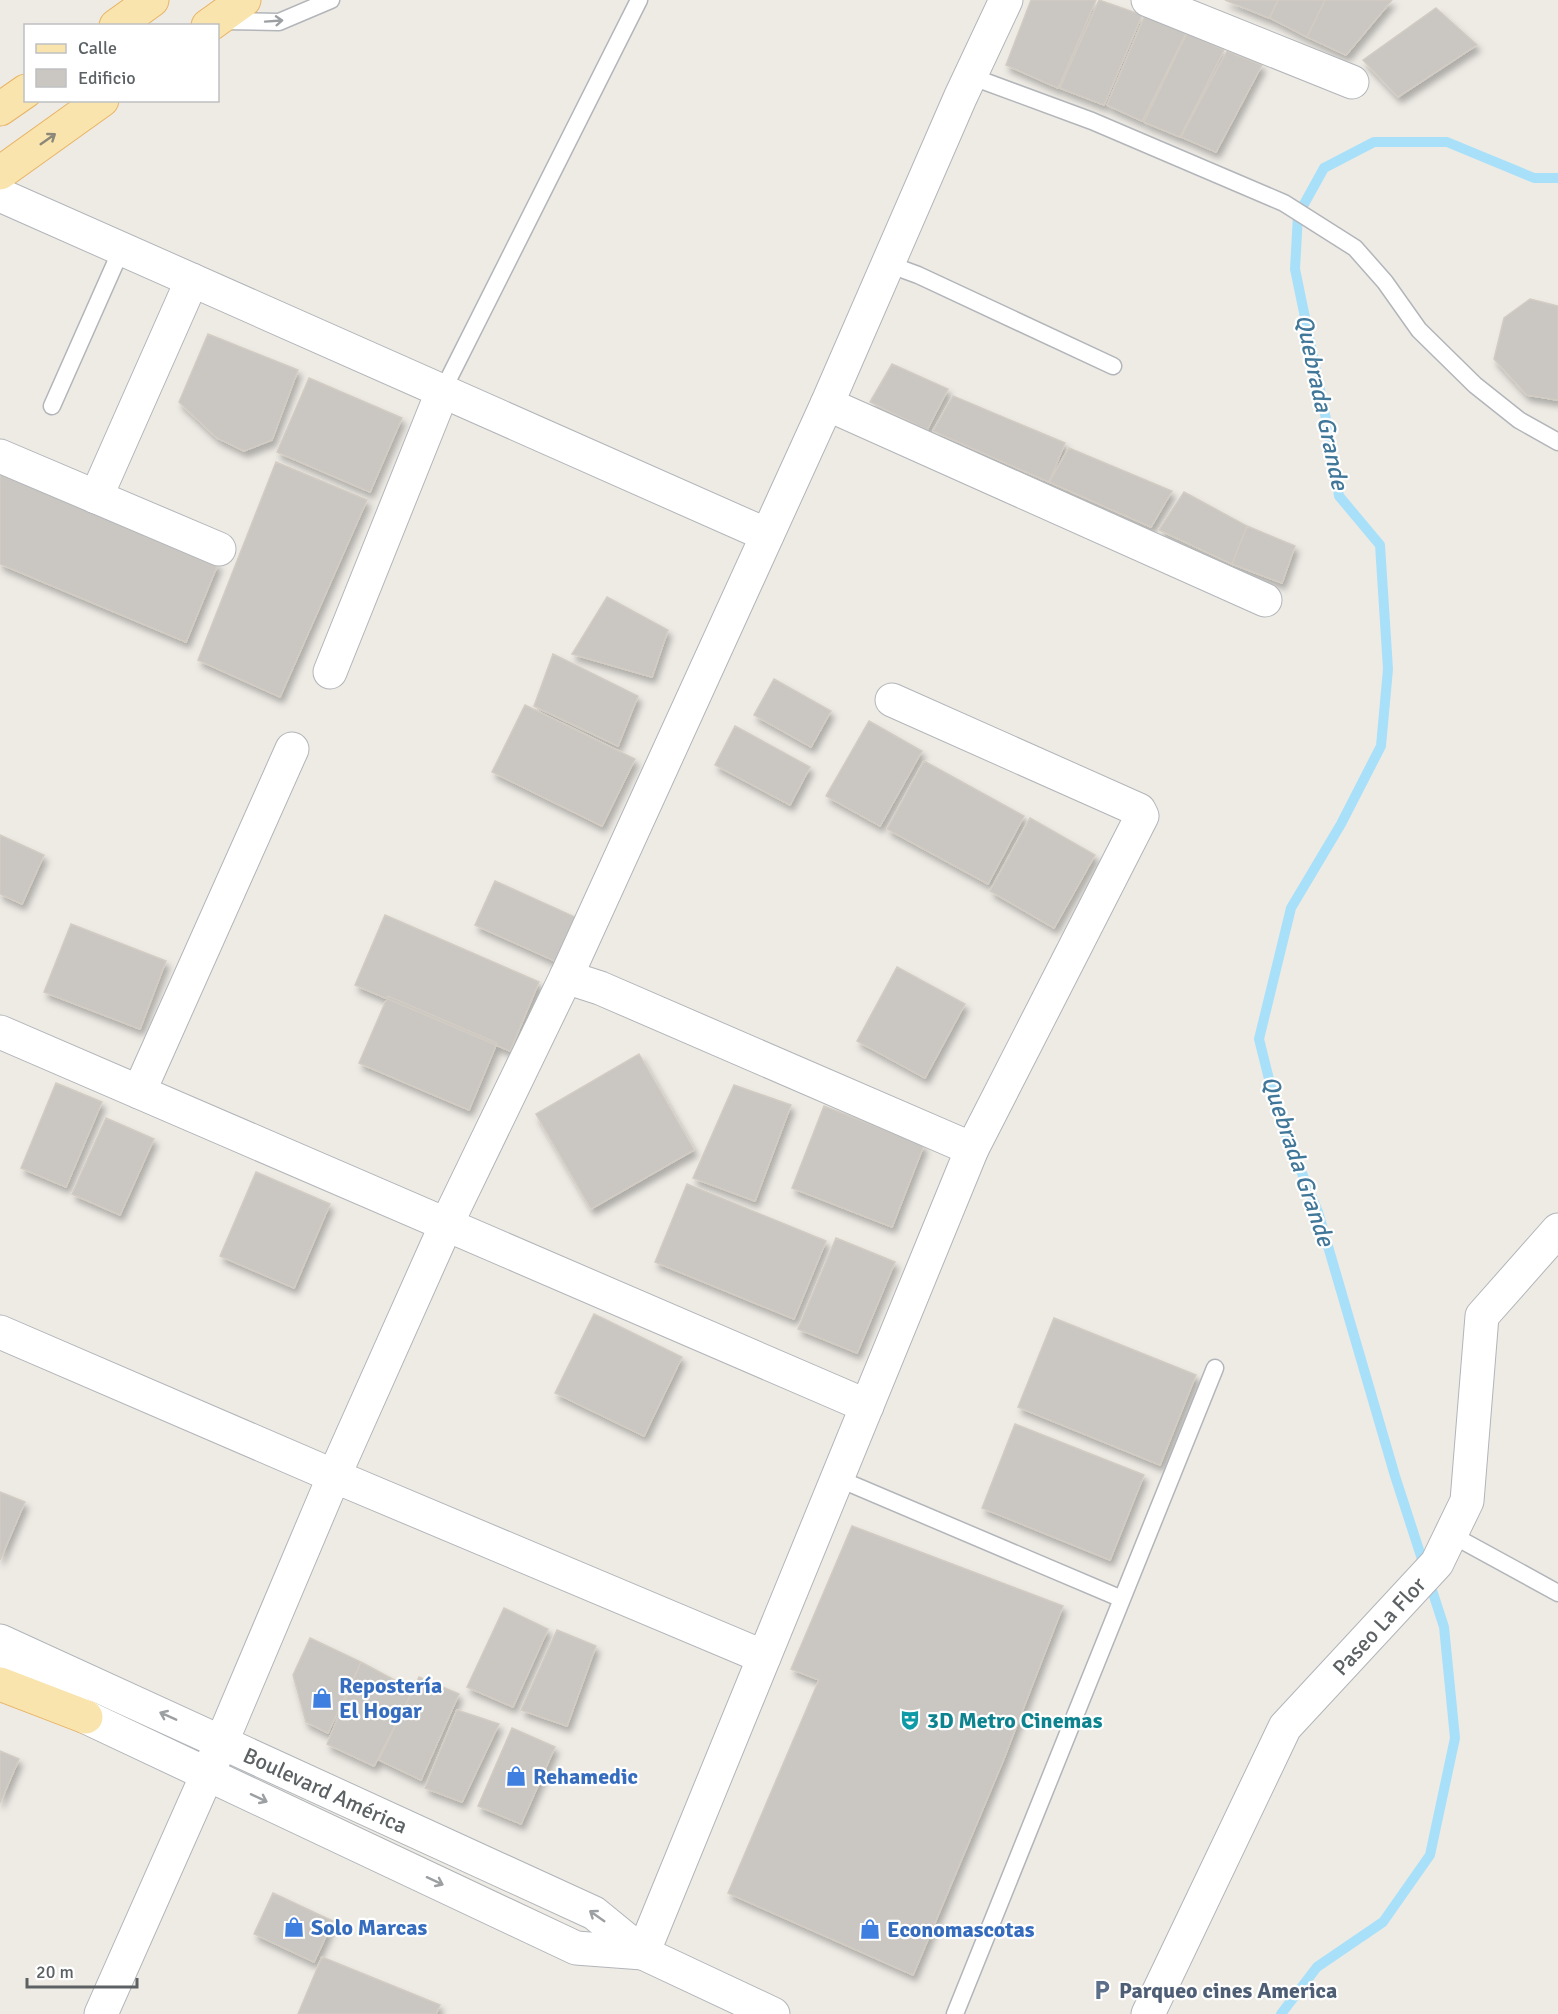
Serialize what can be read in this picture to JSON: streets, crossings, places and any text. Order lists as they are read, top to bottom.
{
  "streets": {
    "street": ["Paseo La Flor", "Boulevard América"]
  },
  "water": ["Quebrada Grande"],
  "places": {
    "shop": [
      "Repostería El Hogar",
      "Rehamedic",
      "Solo Marcas",
      "Economascotas"
    ],
    "theatre": ["3D Metro Cinemas"],
    "parking": ["Parqueo cines America"]
  },
  "legend": ["Calle", "Edificio"],
  "scale_bar": "20 m"
}
